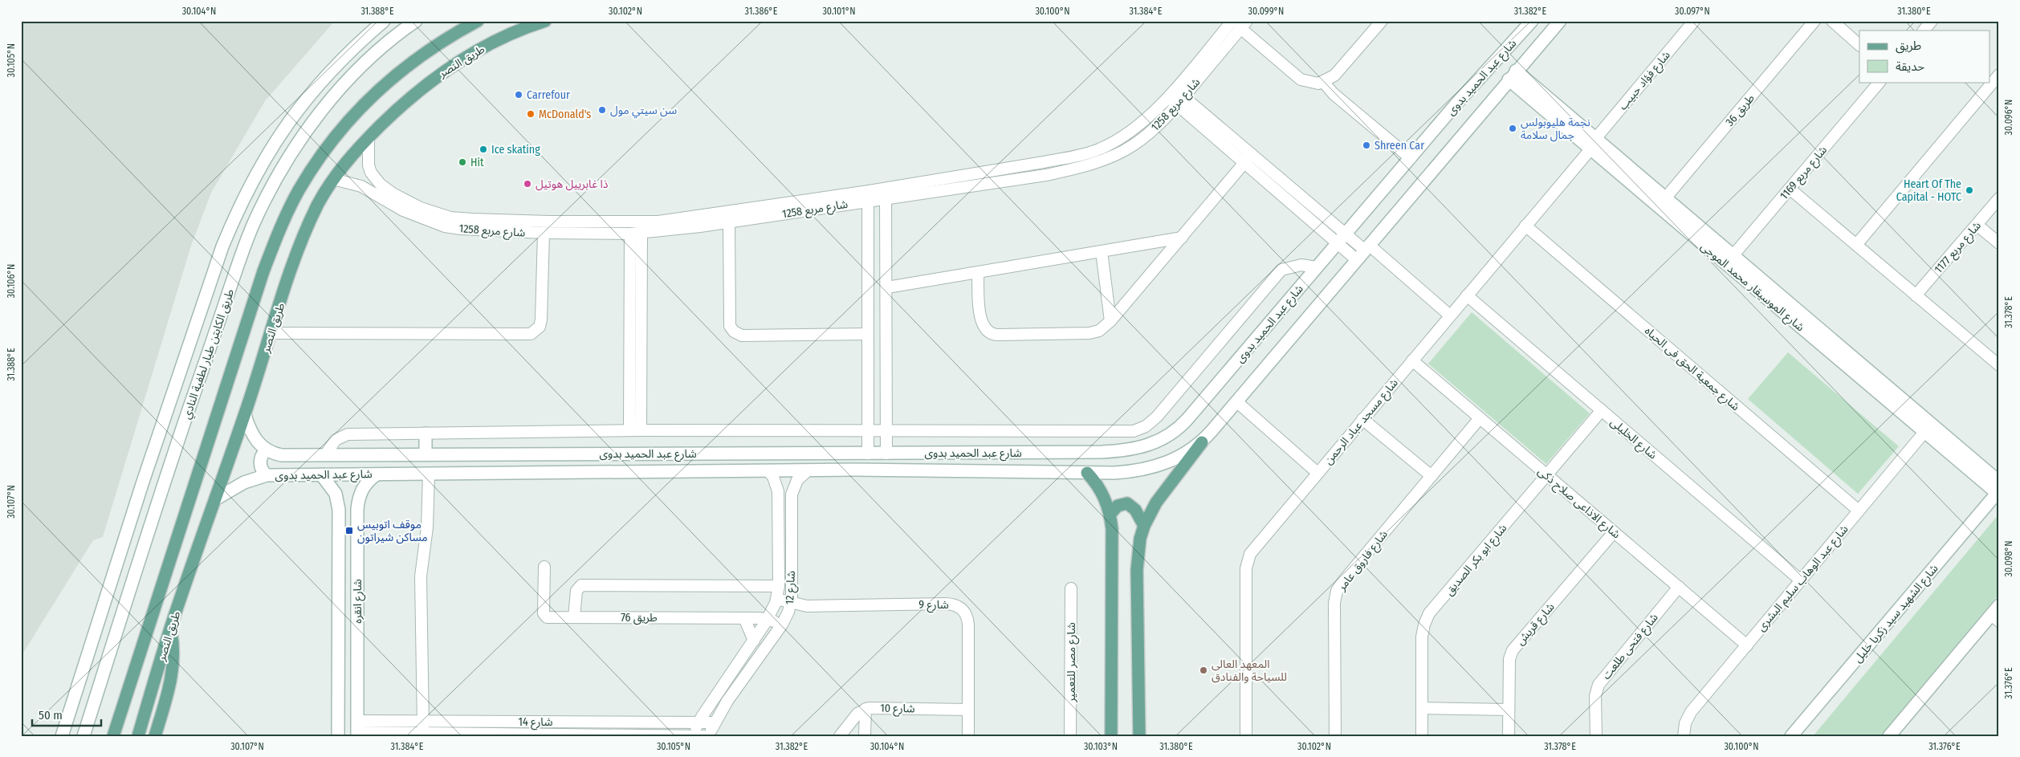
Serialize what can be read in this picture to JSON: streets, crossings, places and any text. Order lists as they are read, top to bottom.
{
  "streets": {
    "main road": [
      "طريق النصر",
      "شارع عبد الحميد بدوى",
      "شارع الموسيقار محمد الموجى",
      "طريق الكابتن طيار لطفية النادي",
      "شارع انقره",
      "شارع الشهيد سيد زكريا خليل"
    ],
    "street": [
      "شارع فؤاد حبيب",
      "شارع مربع 1258",
      "طريق 36",
      "شارع مربع 1169",
      "شارع مربع 1177",
      "شارع جمعية الحق فى الحياه",
      "شارع مسجد عباد الرحمن",
      "شارع الخليلى",
      "شارع الاذاعى صلاح ذكى",
      "شارع ابو بكر الصديق",
      "شارع فاروق عامر",
      "شارع عبد الوهاب سليم البشرى",
      "شارع 12",
      "شارع 9",
      "طريق 76",
      "شارع قريش",
      "شارع فتحى طلعت",
      "شارع مصر للتعمير",
      "شارع 10",
      "شارع 14"
    ]
  },
  "crossings": [
    ["طريق النصر", "شارع عبد الحميد بدوى"],
    ["طريق النصر", "شارع مربع 1258"],
    ["شارع عبد الحميد بدوى", "شارع الموسيقار محمد الموجى"],
    ["شارع عبد الحميد بدوى", "شارع 12"],
    ["شارع عبد الحميد بدوى", "شارع انقره"],
    ["شارع فؤاد حبيب", "شارع الموسيقار محمد الموجى"],
    ["شارع فؤاد حبيب", "شارع مسجد عباد الرحمن"],
    ["طريق 36", "شارع الموسيقار محمد الموجى"],
    ["شارع مربع 1169", "شارع الموسيقار محمد الموجى"],
    ["شارع الموسيقار محمد الموجى", "شارع مسجد عباد الرحمن"],
    ["شارع الموسيقار محمد الموجى", "شارع عبد الوهاب سليم البشرى"],
    ["شارع الموسيقار محمد الموجى", "شارع الشهيد سيد زكريا خليل"],
    ["شارع جمعية الحق فى الحياه", "شارع مسجد عباد الرحمن"],
    ["شارع جمعية الحق فى الحياه", "شارع عبد الوهاب سليم البشرى"],
    ["شارع مسجد عباد الرحمن", "شارع الخليلى"],
    ["شارع مسجد عباد الرحمن", "شارع الاذاعى صلاح ذكى"],
    ["شارع الخليلى", "شارع ابو بكر الصديق"],
    ["شارع الخليلى", "شارع عبد الوهاب سليم البشرى"],
    ["شارع الاذاعى صلاح ذكى", "شارع ابو بكر الصديق"],
    ["شارع الاذاعى صلاح ذكى", "شارع فاروق عامر"],
    ["شارع الاذاعى صلاح ذكى", "شارع عبد الوهاب سليم البشرى"],
    ["شارع الاذاعى صلاح ذكى", "شارع قريش"],
    ["شارع الاذاعى صلاح ذكى", "شارع فتحى طلعت"],
    ["شارع 12", "شارع 9"],
    ["شارع 12", "طريق 76"],
    ["شارع 12", "شارع 14"],
    ["شارع انقره", "شارع 14"],
    ["شارع 9", "شارع 10"]
  ],
  "places": {
    "other": [
      "Carrefour",
      "سن سيتي مول",
      "McDonald's",
      "نجمة هليوبولس جمال سلامة",
      "Shreen Car",
      "Ice skating",
      "Hit",
      "ذا غابرييل هوتيل",
      "Heart Of The Capital - HOTC",
      "المعهد العالى للسياحة والفنادق"
    ],
    "transit": ["موقف اتوبيس مساكن شيراتون"]
  },
  "legend": ["طريق", "حديقة"],
  "scale_bar": "50 m",
  "coordinates": [
    "30.104°N",
    "31.388°E",
    "30.102°N",
    "31.386°E",
    "30.101°N",
    "30.100°N",
    "31.384°E",
    "30.099°N",
    "31.382°E",
    "30.097°N",
    "31.380°E",
    "30.105°N",
    "30.096°N",
    "30.106°N",
    "31.378°E",
    "30.107°N",
    "30.098°N",
    "31.376°E",
    "30.103°N"
  ]
}
